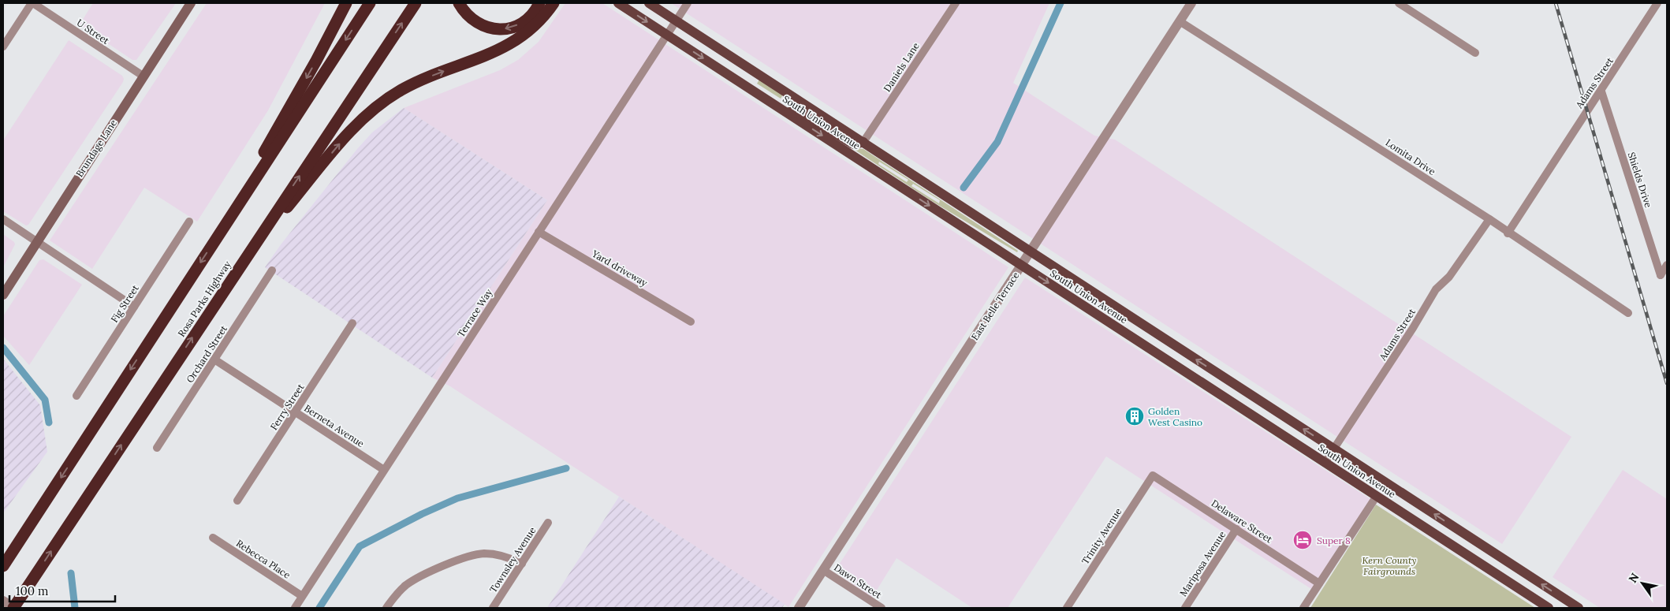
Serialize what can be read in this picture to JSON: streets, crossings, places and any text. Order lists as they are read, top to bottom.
{
  "streets": {
    "highway": ["Rosa Parks Highway"],
    "main road": ["South Union Avenue", "Brundage Lane"],
    "street": [
      "U Street",
      "Daniels Lane",
      "Adams Street",
      "Lomita Drive",
      "Shields Drive",
      "Yard driveway",
      "Fig Street",
      "East Belle Terrace",
      "Terrace Way",
      "Orchard Street",
      "Ferry Street",
      "Berneta Avenue",
      "Delaware Street",
      "Trinity Avenue",
      "Rebecca Place",
      "Townsley Avenue",
      "Mariposa Avenue",
      "Dawn Street"
    ]
  },
  "crossings": [
    ["U Street", "Brundage Lane"],
    ["Daniels Lane", "South Union Avenue"],
    ["Adams Street", "South Union Avenue"],
    ["Adams Street", "Lomita Drive"],
    ["Adams Street", "Shields Drive"],
    ["South Union Avenue", "East Belle Terrace"],
    ["South Union Avenue", "Terrace Way"],
    ["Lomita Drive", "East Belle Terrace"],
    ["Yard driveway", "Terrace Way"],
    ["East Belle Terrace", "Dawn Street"],
    ["Terrace Way", "Berneta Avenue"],
    ["Terrace Way", "Rebecca Place"],
    ["Orchard Street", "Berneta Avenue"],
    ["Ferry Street", "Berneta Avenue"],
    ["Delaware Street", "Trinity Avenue"],
    ["Delaware Street", "Mariposa Avenue"]
  ],
  "parks": ["Kern County Fairgrounds"],
  "places": {
    "building": ["Golden West Casino"],
    "hotel": ["Super 8"]
  },
  "scale_bar": "100 m",
  "north": "top left"
}
